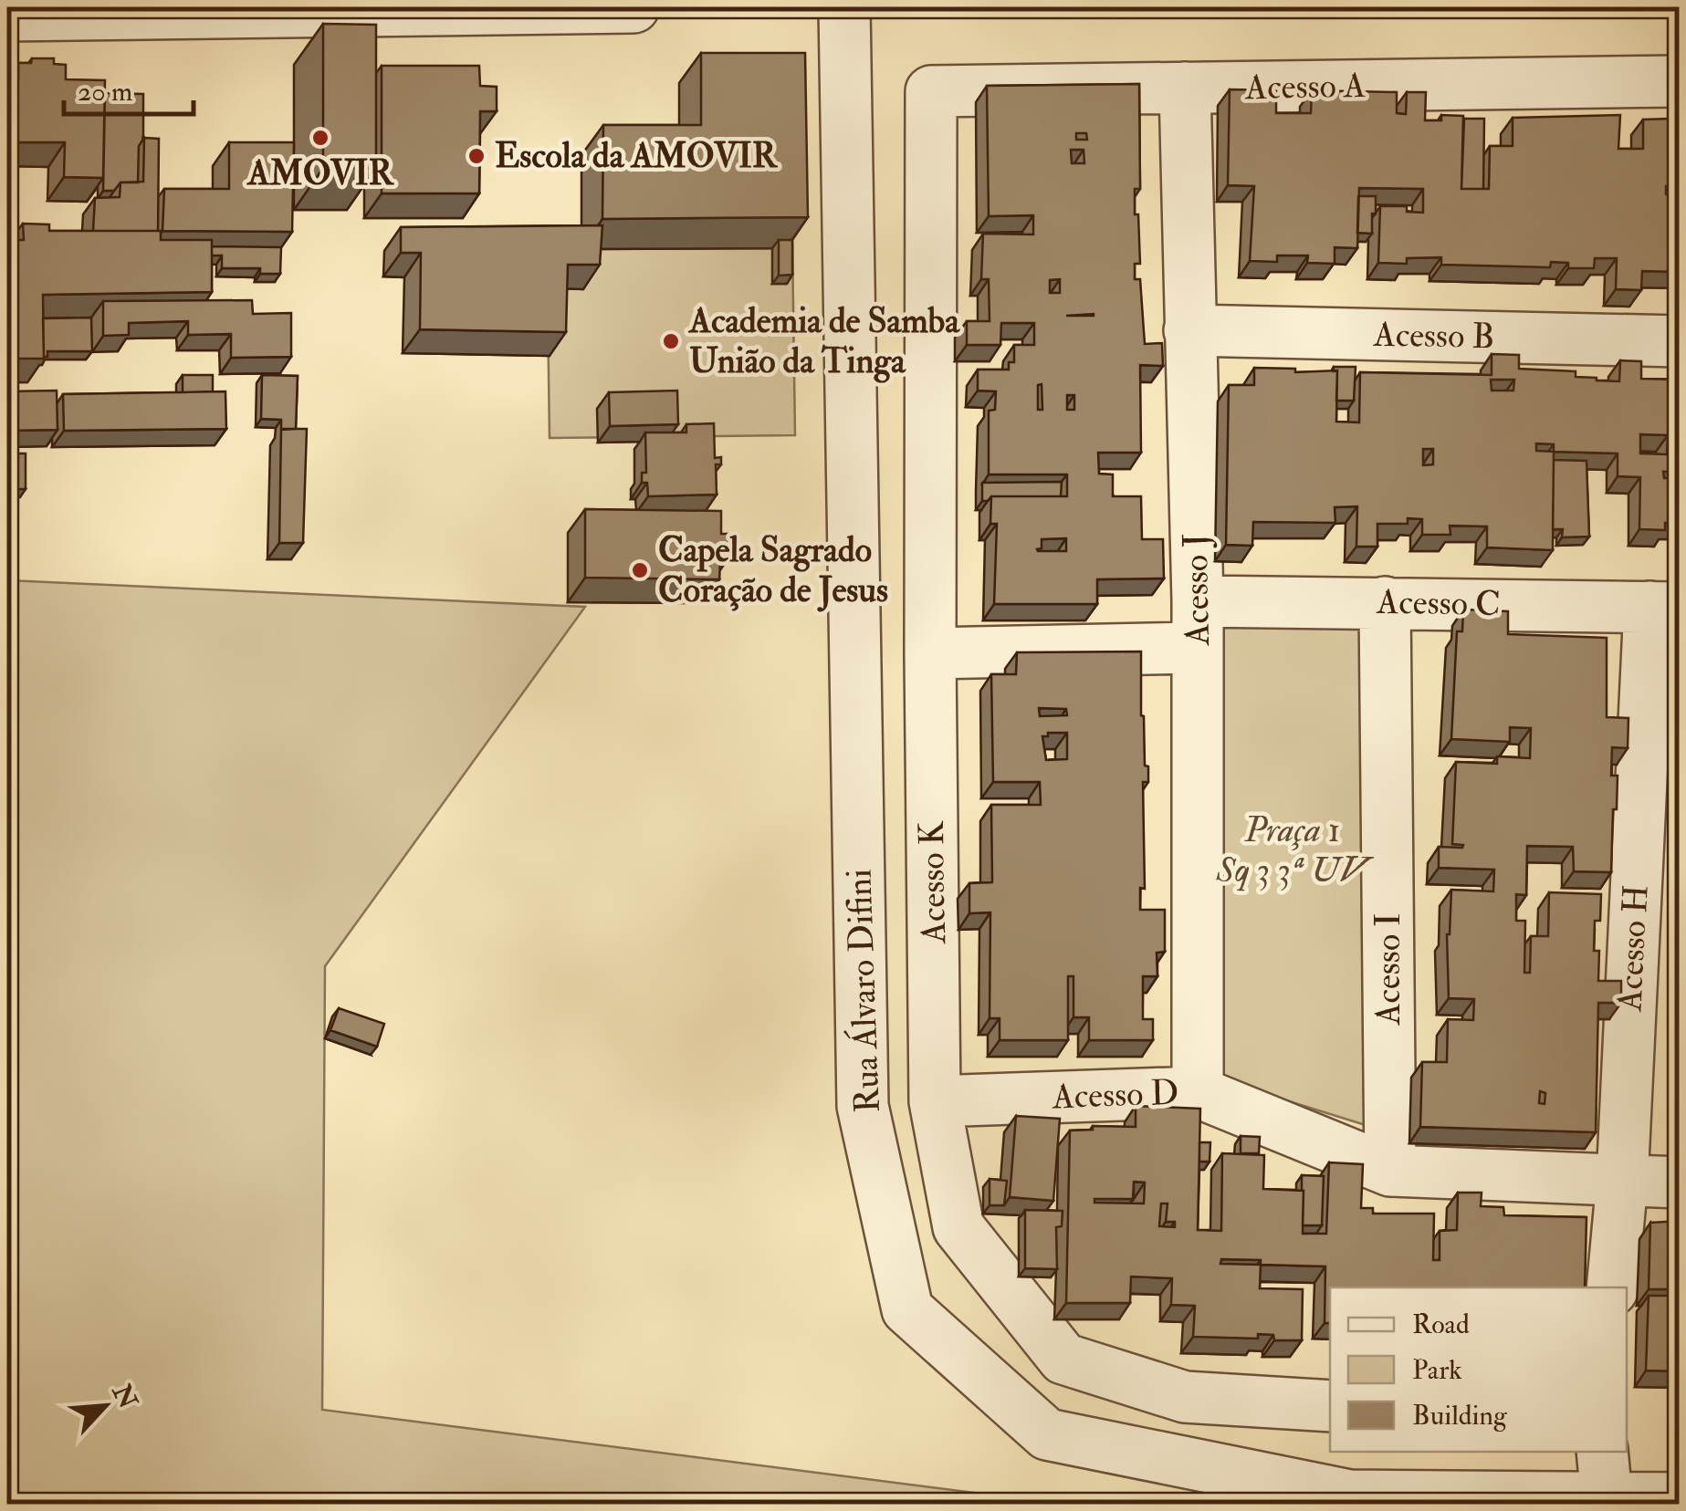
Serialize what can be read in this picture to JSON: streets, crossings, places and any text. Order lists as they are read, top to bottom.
{
  "streets": {
    "street": [
      "Acesso A",
      "Acesso B",
      "Acesso J",
      "Acesso C",
      "Acesso K",
      "Acesso H",
      "Acesso I",
      "Rua Álvaro Difini",
      "Acesso D"
    ]
  },
  "crossings": [
    ["Acesso A", "Acesso J"],
    ["Acesso A", "Acesso K"],
    ["Acesso B", "Acesso J"],
    ["Acesso J", "Acesso C"],
    ["Acesso J", "Acesso D"],
    ["Acesso C", "Acesso K"],
    ["Acesso C", "Acesso H"],
    ["Acesso C", "Acesso I"],
    ["Acesso K", "Acesso D"],
    ["Acesso H", "Acesso D"],
    ["Acesso I", "Acesso D"]
  ],
  "parks": ["Praça 1 Sq 3 3ª UV"],
  "places": [
    "AMOVIR",
    "Escola da AMOVIR",
    "Academia de Samba União da Tinga",
    "Capela Sagrado Coração de Jesus"
  ],
  "legend": ["Road", "Park", "Building"],
  "scale_bar": "20 m",
  "north": "top right"
}
